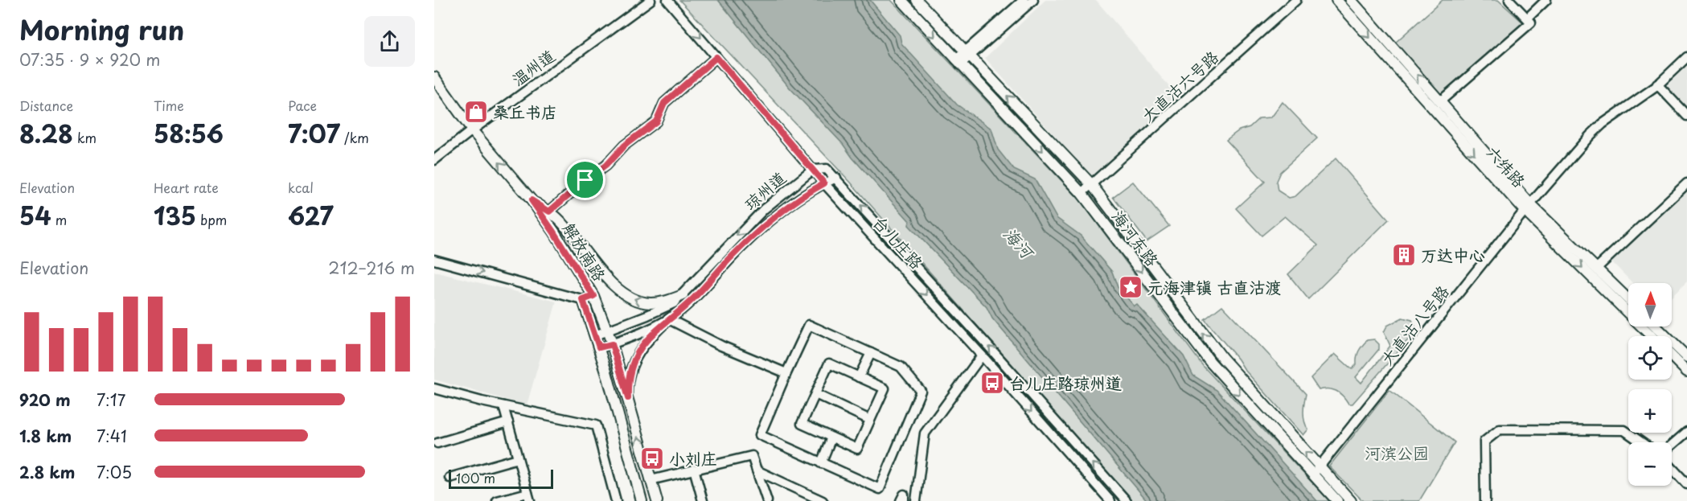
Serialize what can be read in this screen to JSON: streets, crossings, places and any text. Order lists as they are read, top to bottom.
{
  "streets": {
    "main road": ["六纬路", "海河东路", "解放南路"],
    "street": [
      "温州道",
      "大直沽六号路",
      "琼州道",
      "台儿庄路",
      "大直沽八号路"
    ]
  },
  "crossings": [
    ["温州道", "解放南路"],
    ["大直沽六号路", "海河东路"],
    ["六纬路", "大直沽八号路"],
    ["琼州道", "台儿庄路"],
    ["琼州道", "解放南路"],
    ["海河东路", "大直沽八号路"]
  ],
  "water": ["海河"],
  "parks": ["河滨公园"],
  "places": {
    "shop": ["桑丘书店"],
    "building": ["万达中心"],
    "place": ["元海津镇 古直沽渡"],
    "bus stop": ["台儿庄路琼州道", "小刘庄"]
  },
  "scale_bar": "100 m",
  "north": "top",
  "page": {
    "heading": ["Morning run", "07:35 · 9 × 920 m"],
    "stats": [
      ["Distance", "8.28 km"],
      ["Time", "58:56"],
      ["Pace", "7:07 /km"],
      ["Elevation", "54 m"],
      ["Heart rate", "135 bpm"],
      ["kcal", "627"]
    ],
    "chart": ["Elevation", "212–216 m"],
    "map_buttons": ["+", "−"],
    "list": [
      {
        "name": "920 m",
        "note": "7:17"
      },
      {
        "name": "1.8 km",
        "note": "7:41"
      },
      {
        "name": "2.8 km",
        "note": "7:05"
      }
    ],
    "scale": "100 m"
  }
}
